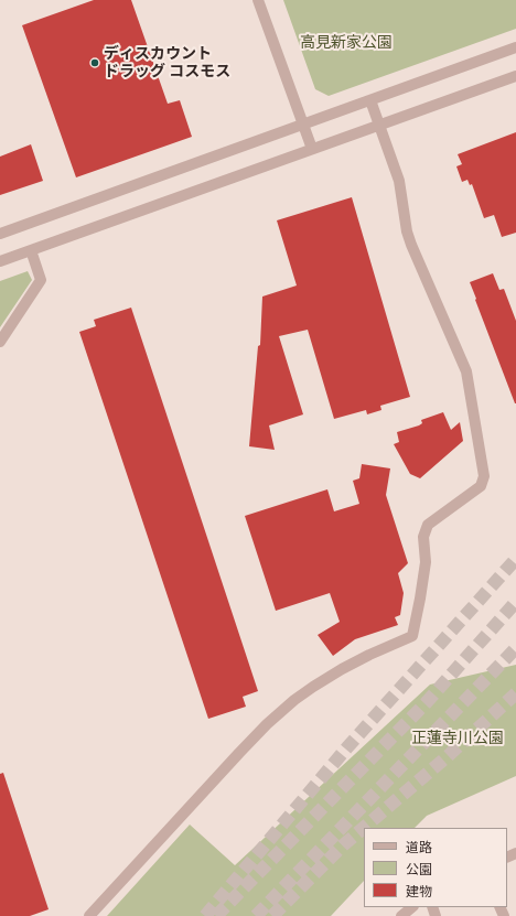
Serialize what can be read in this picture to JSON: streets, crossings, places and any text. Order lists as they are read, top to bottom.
{
  "parks": ["高見新家公園", "正蓮寺川公園"],
  "places": ["ディスカウント ドラッグ コスモス"],
  "legend": ["道路", "公園", "建物"]
}
